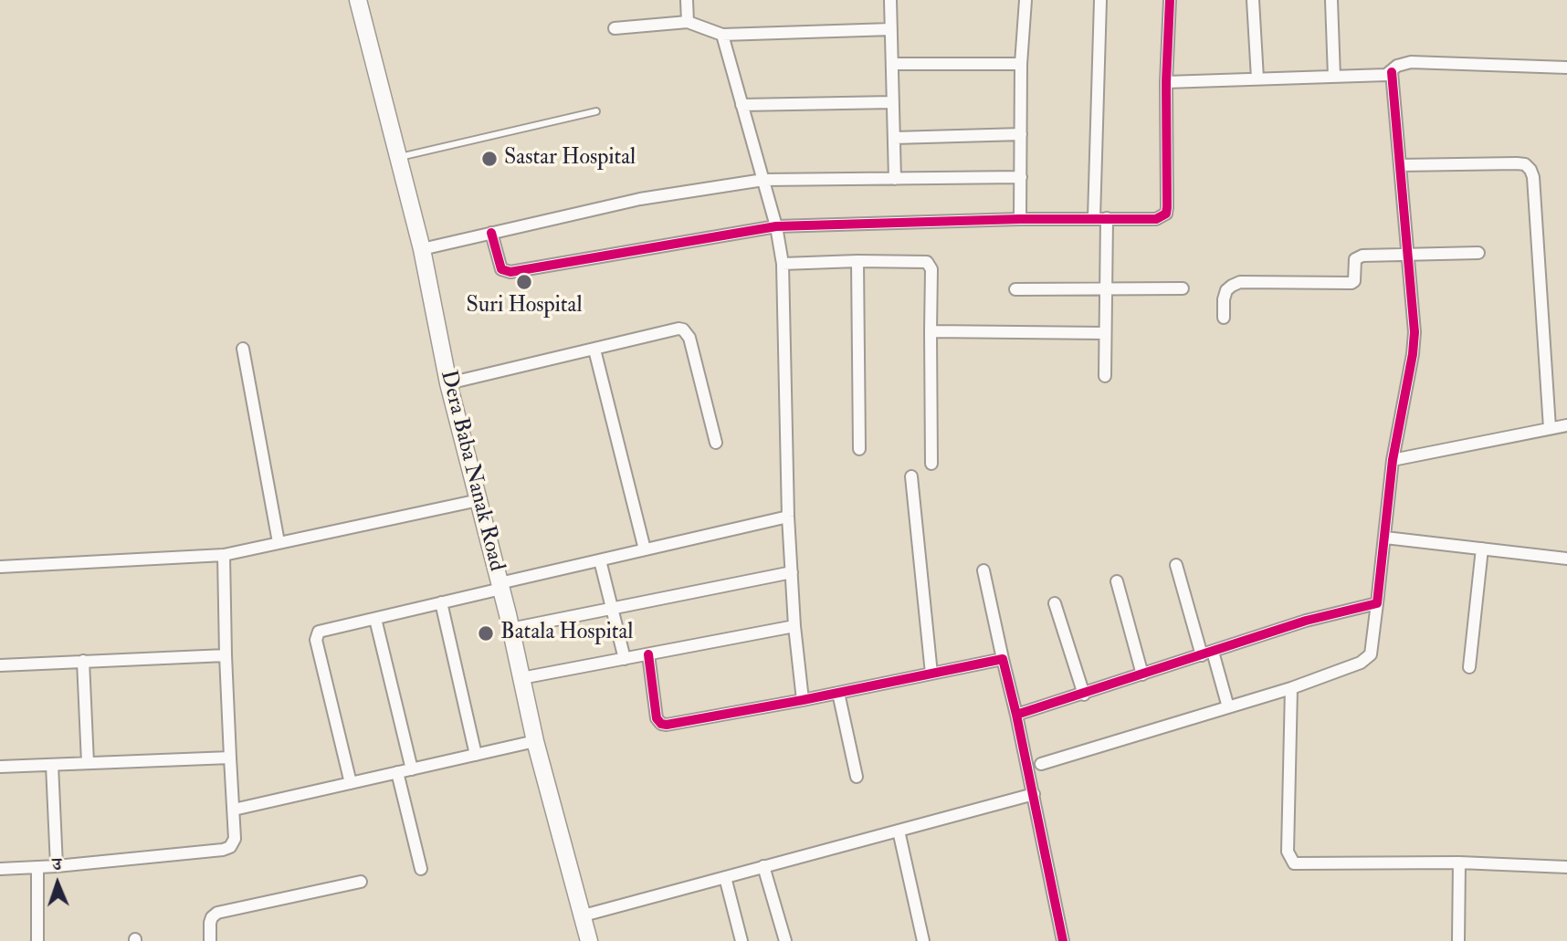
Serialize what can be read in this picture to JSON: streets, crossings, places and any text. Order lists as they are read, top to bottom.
{
  "streets": {
    "main road": ["Dera Baba Nanak Road"]
  },
  "places": ["Sastar Hospital", "Suri Hospital", "Batala Hospital"],
  "north": "top"
}
